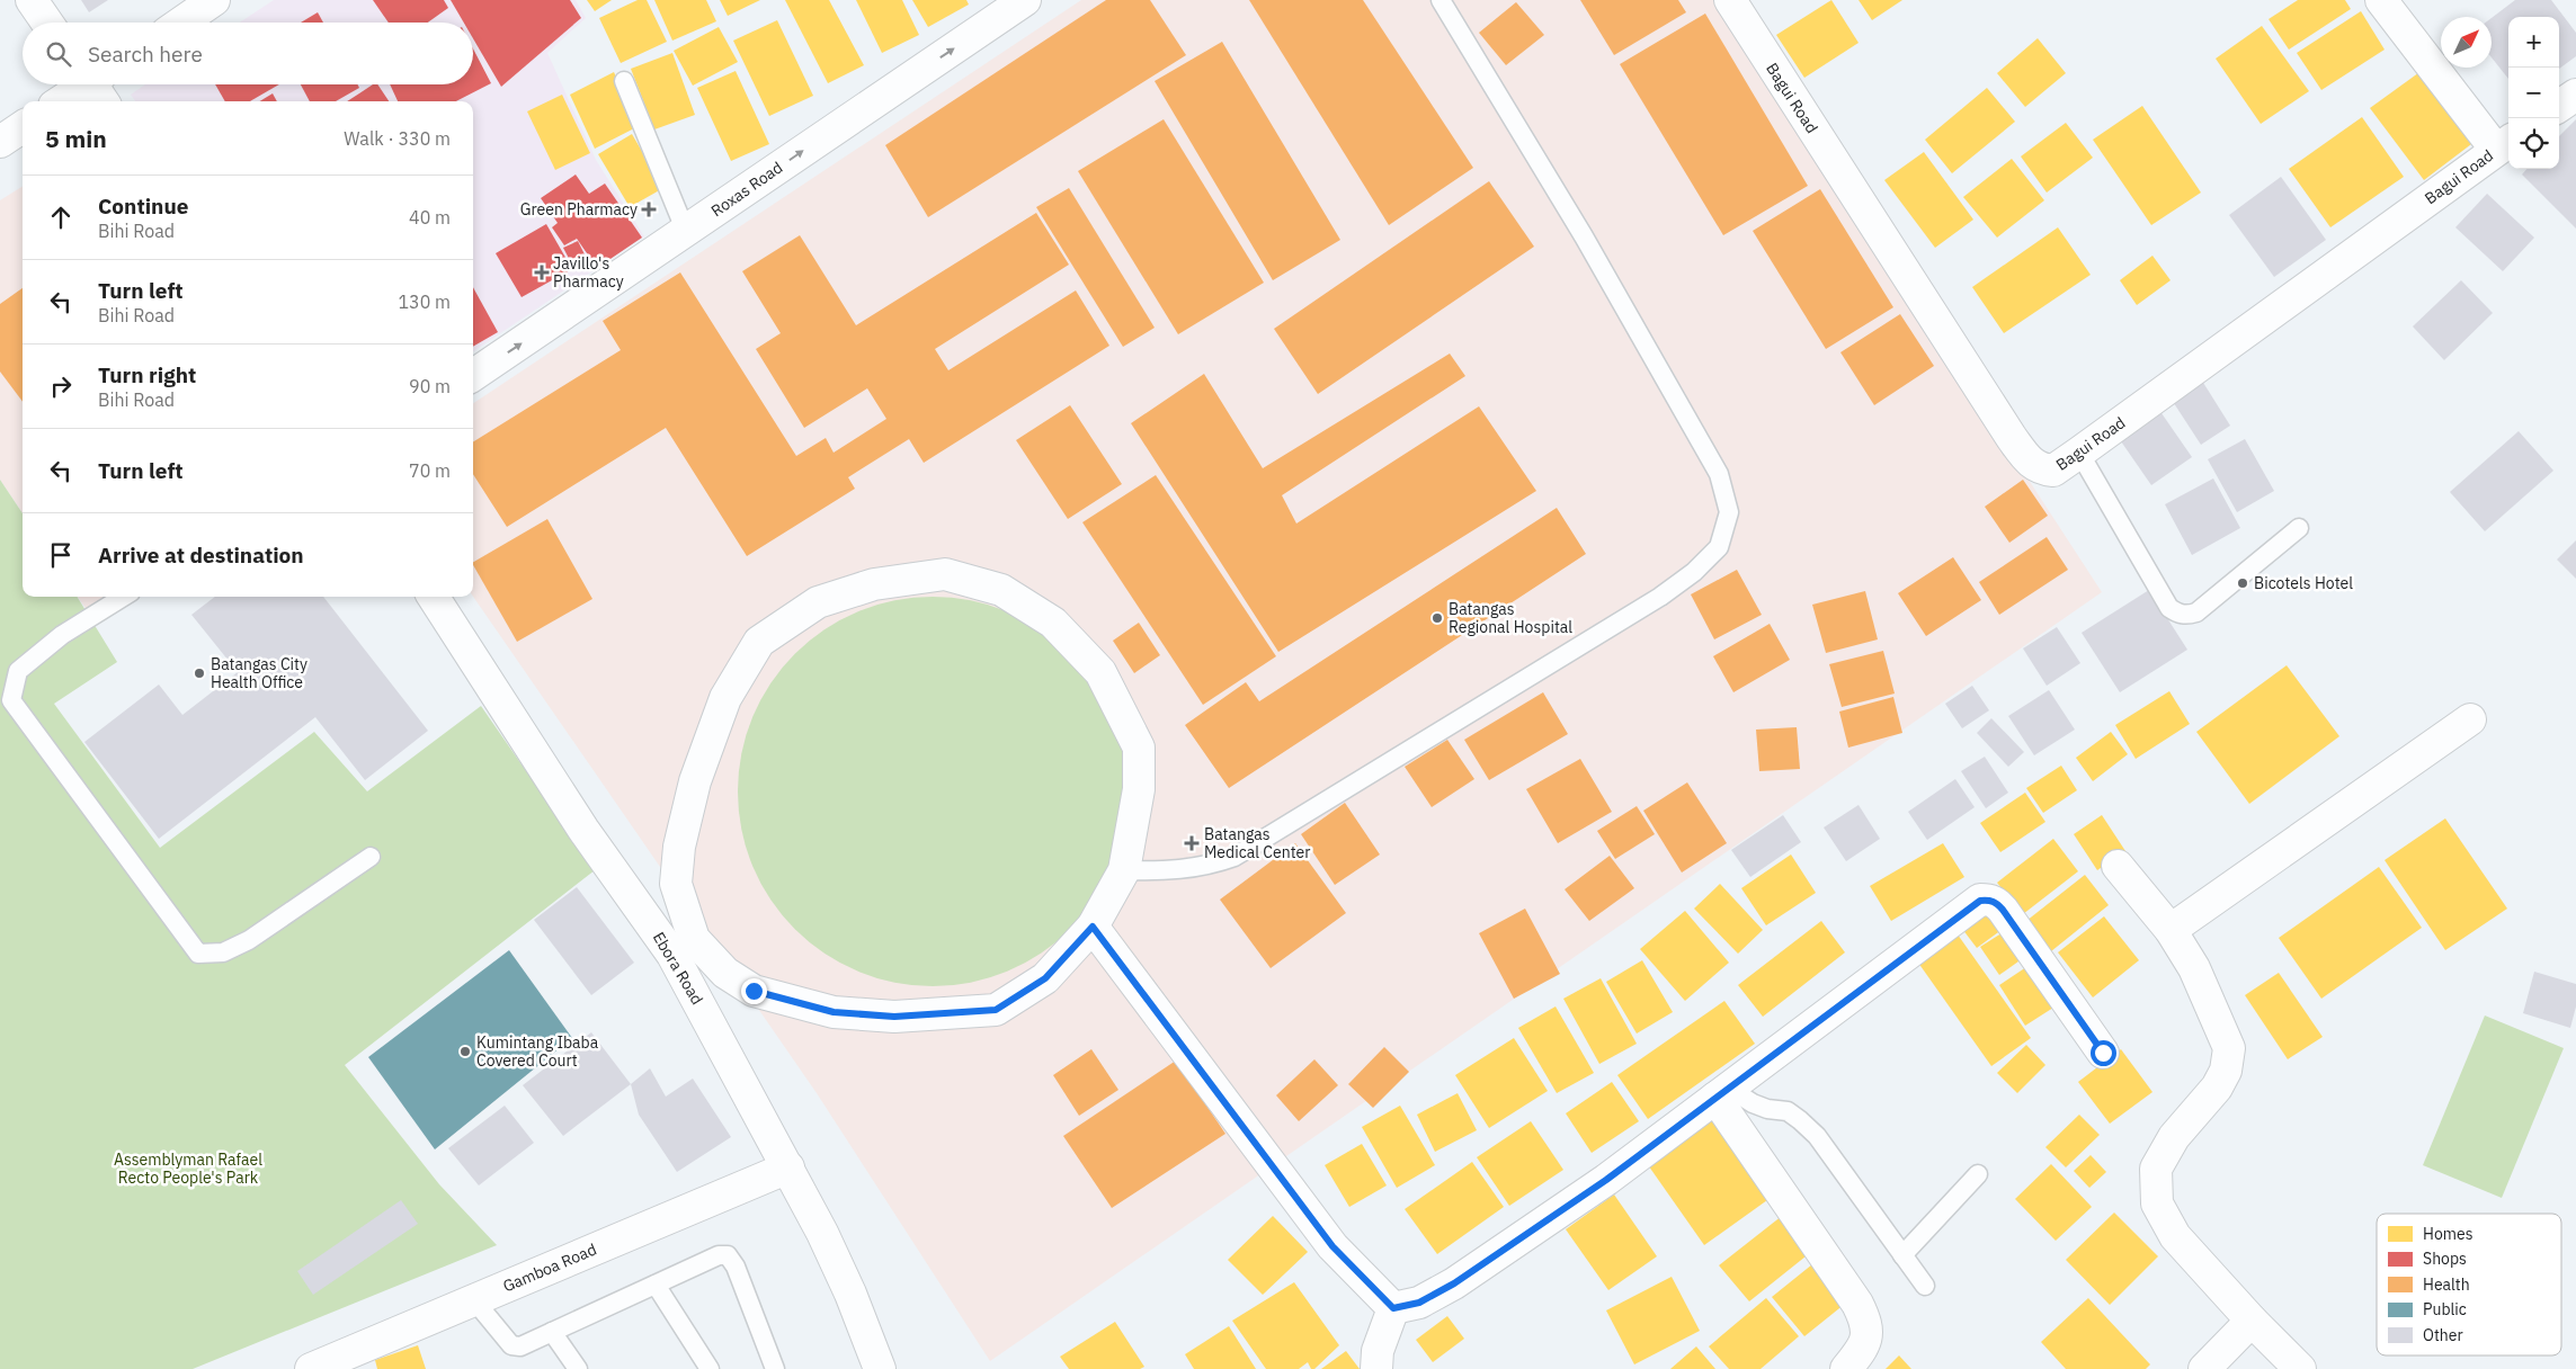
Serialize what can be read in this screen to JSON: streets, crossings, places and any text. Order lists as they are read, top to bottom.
{
  "streets": {
    "street": [
      "Bagui Road",
      "Roxas Road",
      "Ebora Road",
      "Gamboa Road"
    ]
  },
  "crossings": [
    ["Ebora Road", "Gamboa Road"]
  ],
  "one_way": ["Roxas Road"],
  "parks": ["Assemblyman Rafael Recto People's Park"],
  "places": {
    "health": ["Green Pharmacy", "Javillo's Pharmacy", "Batangas Medical Center"],
    "other": [
      "Bicotels Hotel",
      "Batangas Regional Hospital",
      "Batangas City Health Office",
      "Kumintang Ibaba Covered Court"
    ]
  },
  "legend": [
    "Homes",
    "Shops",
    "Health",
    "Public",
    "Other"
  ],
  "north": "top right",
  "page": {
    "map_buttons": ["+", "−"],
    "search": "Search here",
    "heading": ["5 min", "Walk · 330 m"],
    "list": [
      ["Continue", "Bihi Road", "40 m"],
      ["Turn left", "Bihi Road", "130 m"],
      ["Turn right", "Bihi Road", "90 m"],
      ["Turn left", "70 m"],
      "Arrive at destination"
    ]
  }
}
